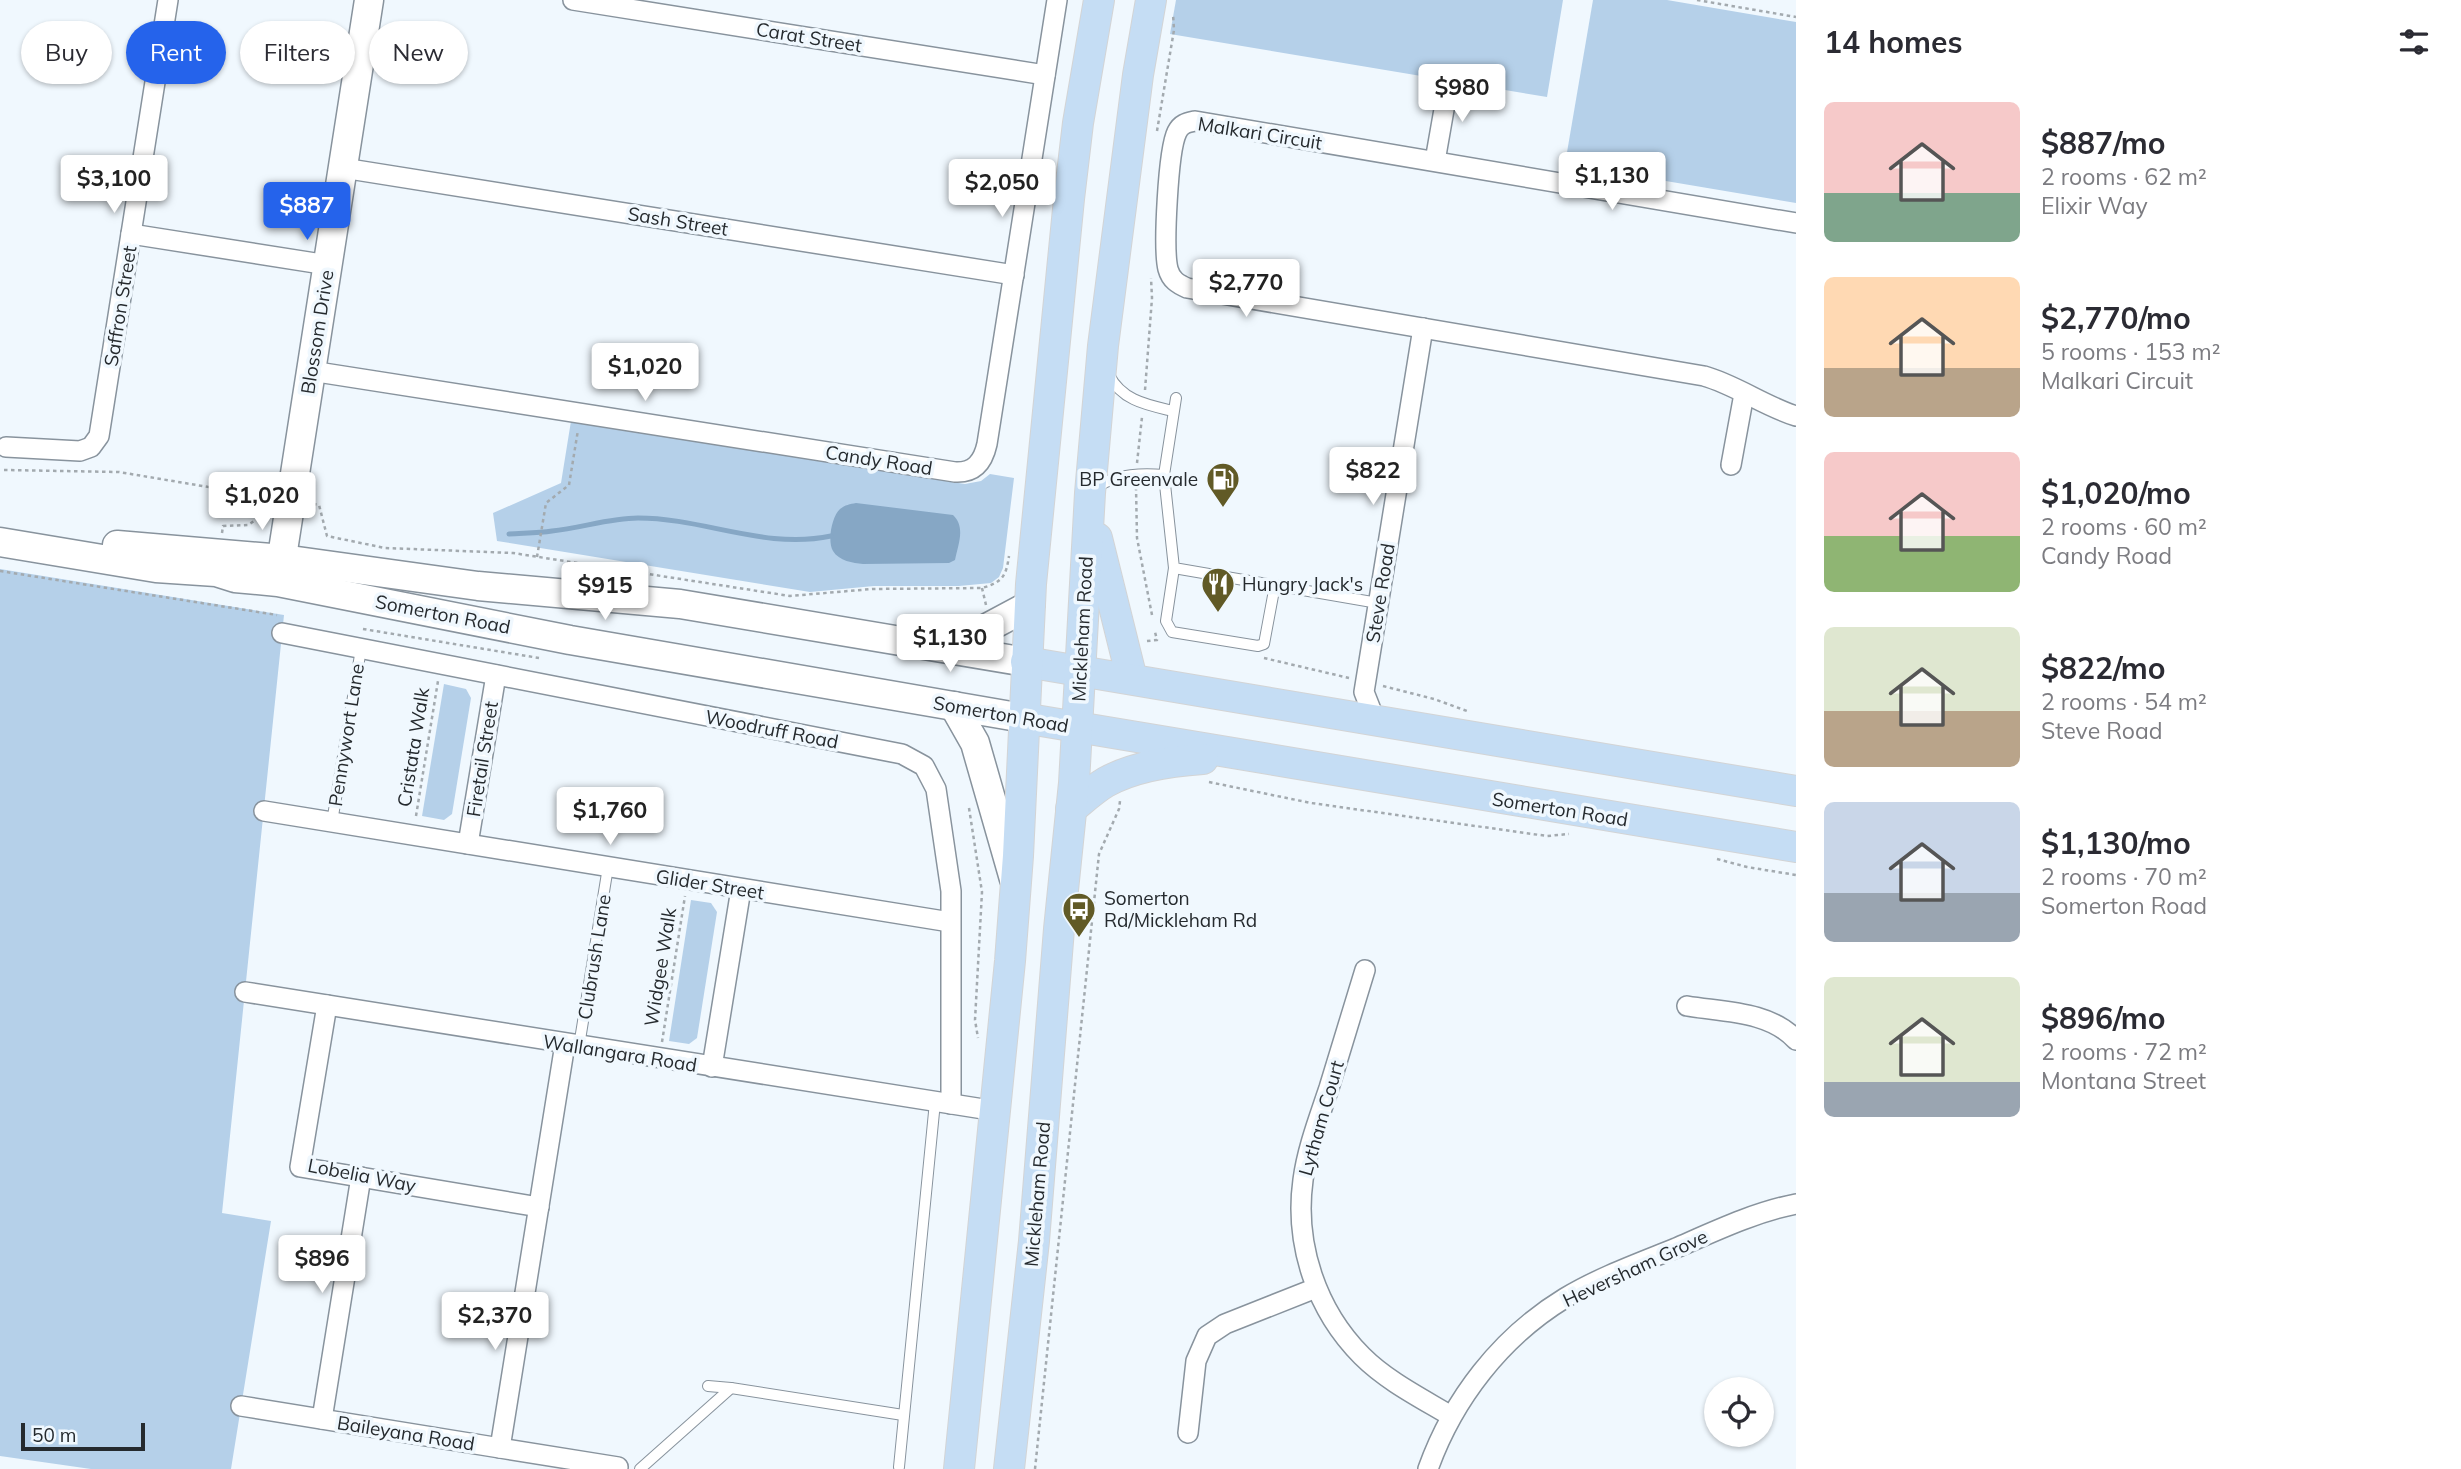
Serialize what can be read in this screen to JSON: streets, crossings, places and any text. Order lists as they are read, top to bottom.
{
  "streets": {
    "main road": ["Blossom Drive", "Somerton Road", "Mickleham Road"],
    "street": [
      "Carat Street",
      "Malkari Circuit",
      "Sash Street",
      "Saffron Street",
      "Candy Road",
      "Steve Road",
      "Woodruff Road",
      "Firetail Street",
      "Glider Street",
      "Wallangara Road",
      "Lytham Court",
      "Lobelia Way",
      "Heversham Grove",
      "Baileyana Road"
    ],
    "lane": ["Pennywort Lane", "Clubrush Lane"],
    "path": ["Cristata Walk", "Widgee Walk"]
  },
  "crossings": [
    ["Carat Street", "Candy Road"],
    ["Malkari Circuit", "Steve Road"],
    ["Sash Street", "Blossom Drive"],
    ["Sash Street", "Candy Road"],
    ["Blossom Drive", "Candy Road"],
    ["Blossom Drive", "Somerton Road"],
    ["Somerton Road", "Mickleham Road"],
    ["Woodruff Road", "Pennywort Lane"],
    ["Woodruff Road", "Cristata Walk"],
    ["Woodruff Road", "Firetail Street"],
    ["Woodruff Road", "Glider Street"],
    ["Woodruff Road", "Wallangara Road"],
    ["Pennywort Lane", "Glider Street"],
    ["Cristata Walk", "Glider Street"],
    ["Firetail Street", "Glider Street"],
    ["Glider Street", "Clubrush Lane"],
    ["Glider Street", "Widgee Walk"],
    ["Clubrush Lane", "Wallangara Road"],
    ["Clubrush Lane", "Baileyana Road"],
    ["Widgee Walk", "Wallangara Road"],
    ["Wallangara Road", "Lobelia Way"],
    ["Wallangara Road", "Baileyana Road"],
    ["Lytham Court", "Heversham Grove"],
    ["Lobelia Way", "Baileyana Road"]
  ],
  "places": {
    "fuel station": ["BP Greenvale"],
    "restaurant": ["Hungry Jack's"],
    "bus stop": ["Somerton Rd/Mickleham Rd"]
  },
  "scale_bar": "50 m",
  "page": {
    "heading": "14 homes",
    "chip": [
      "Buy",
      "Rent",
      "Filters",
      "New"
    ],
    "price": [
      "$980",
      "$1,130",
      "$3,100",
      "$2,050",
      "$887",
      "$2,770",
      "$1,020",
      "$822",
      "$1,020",
      "$915",
      "$1,130",
      "$1,760",
      "$896",
      "$2,370"
    ],
    "list": [
      {
        "name": "$887/mo",
        "note": "2 rooms · 62 m² · Elixir Way"
      },
      {
        "name": "$2,770/mo",
        "note": "5 rooms · 153 m² · Malkari Circuit"
      },
      {
        "name": "$1,020/mo",
        "note": "2 rooms · 60 m² · Candy Road"
      },
      {
        "name": "$822/mo",
        "note": "2 rooms · 54 m² · Steve Road"
      },
      {
        "name": "$1,130/mo",
        "note": "2 rooms · 70 m² · Somerton Road"
      },
      {
        "name": "$896/mo",
        "note": "2 rooms · 72 m² · Montana Street"
      }
    ],
    "scale": "50 m"
  }
}
